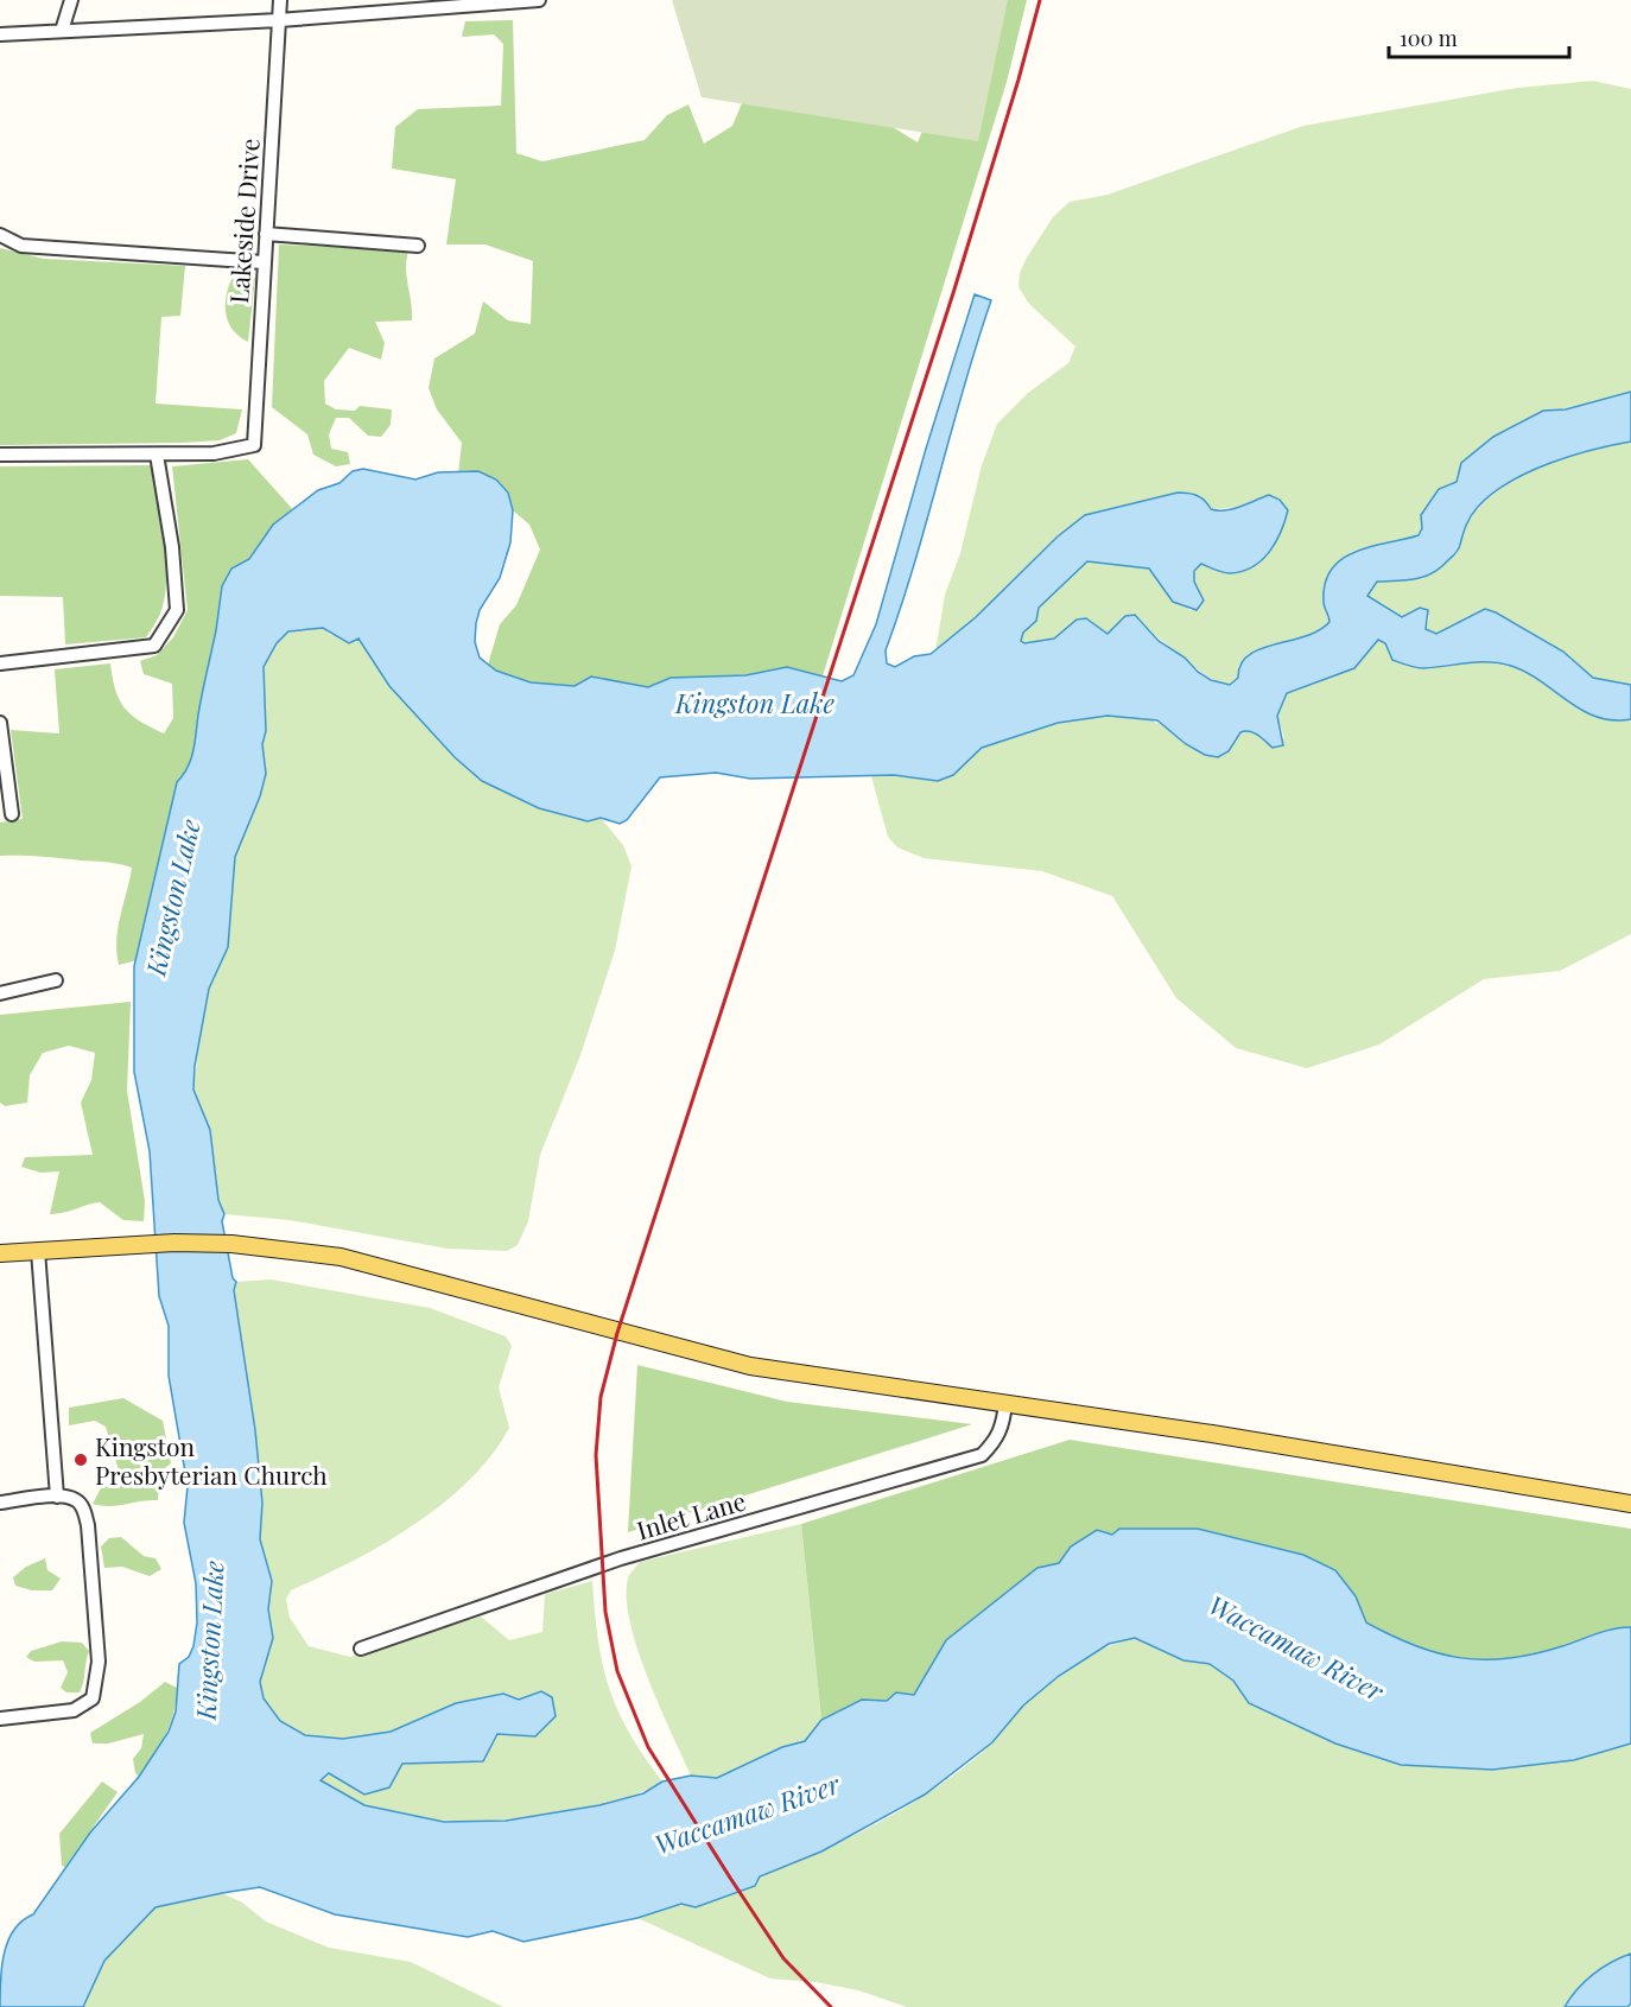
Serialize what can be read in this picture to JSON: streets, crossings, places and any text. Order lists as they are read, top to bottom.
{
  "streets": {
    "street": ["Lakeside Drive", "Inlet Lane"]
  },
  "water": ["Kingston Lake", "Waccamaw River"],
  "places": ["Kingston Presbyterian Church"],
  "scale_bar": "100 m"
}
